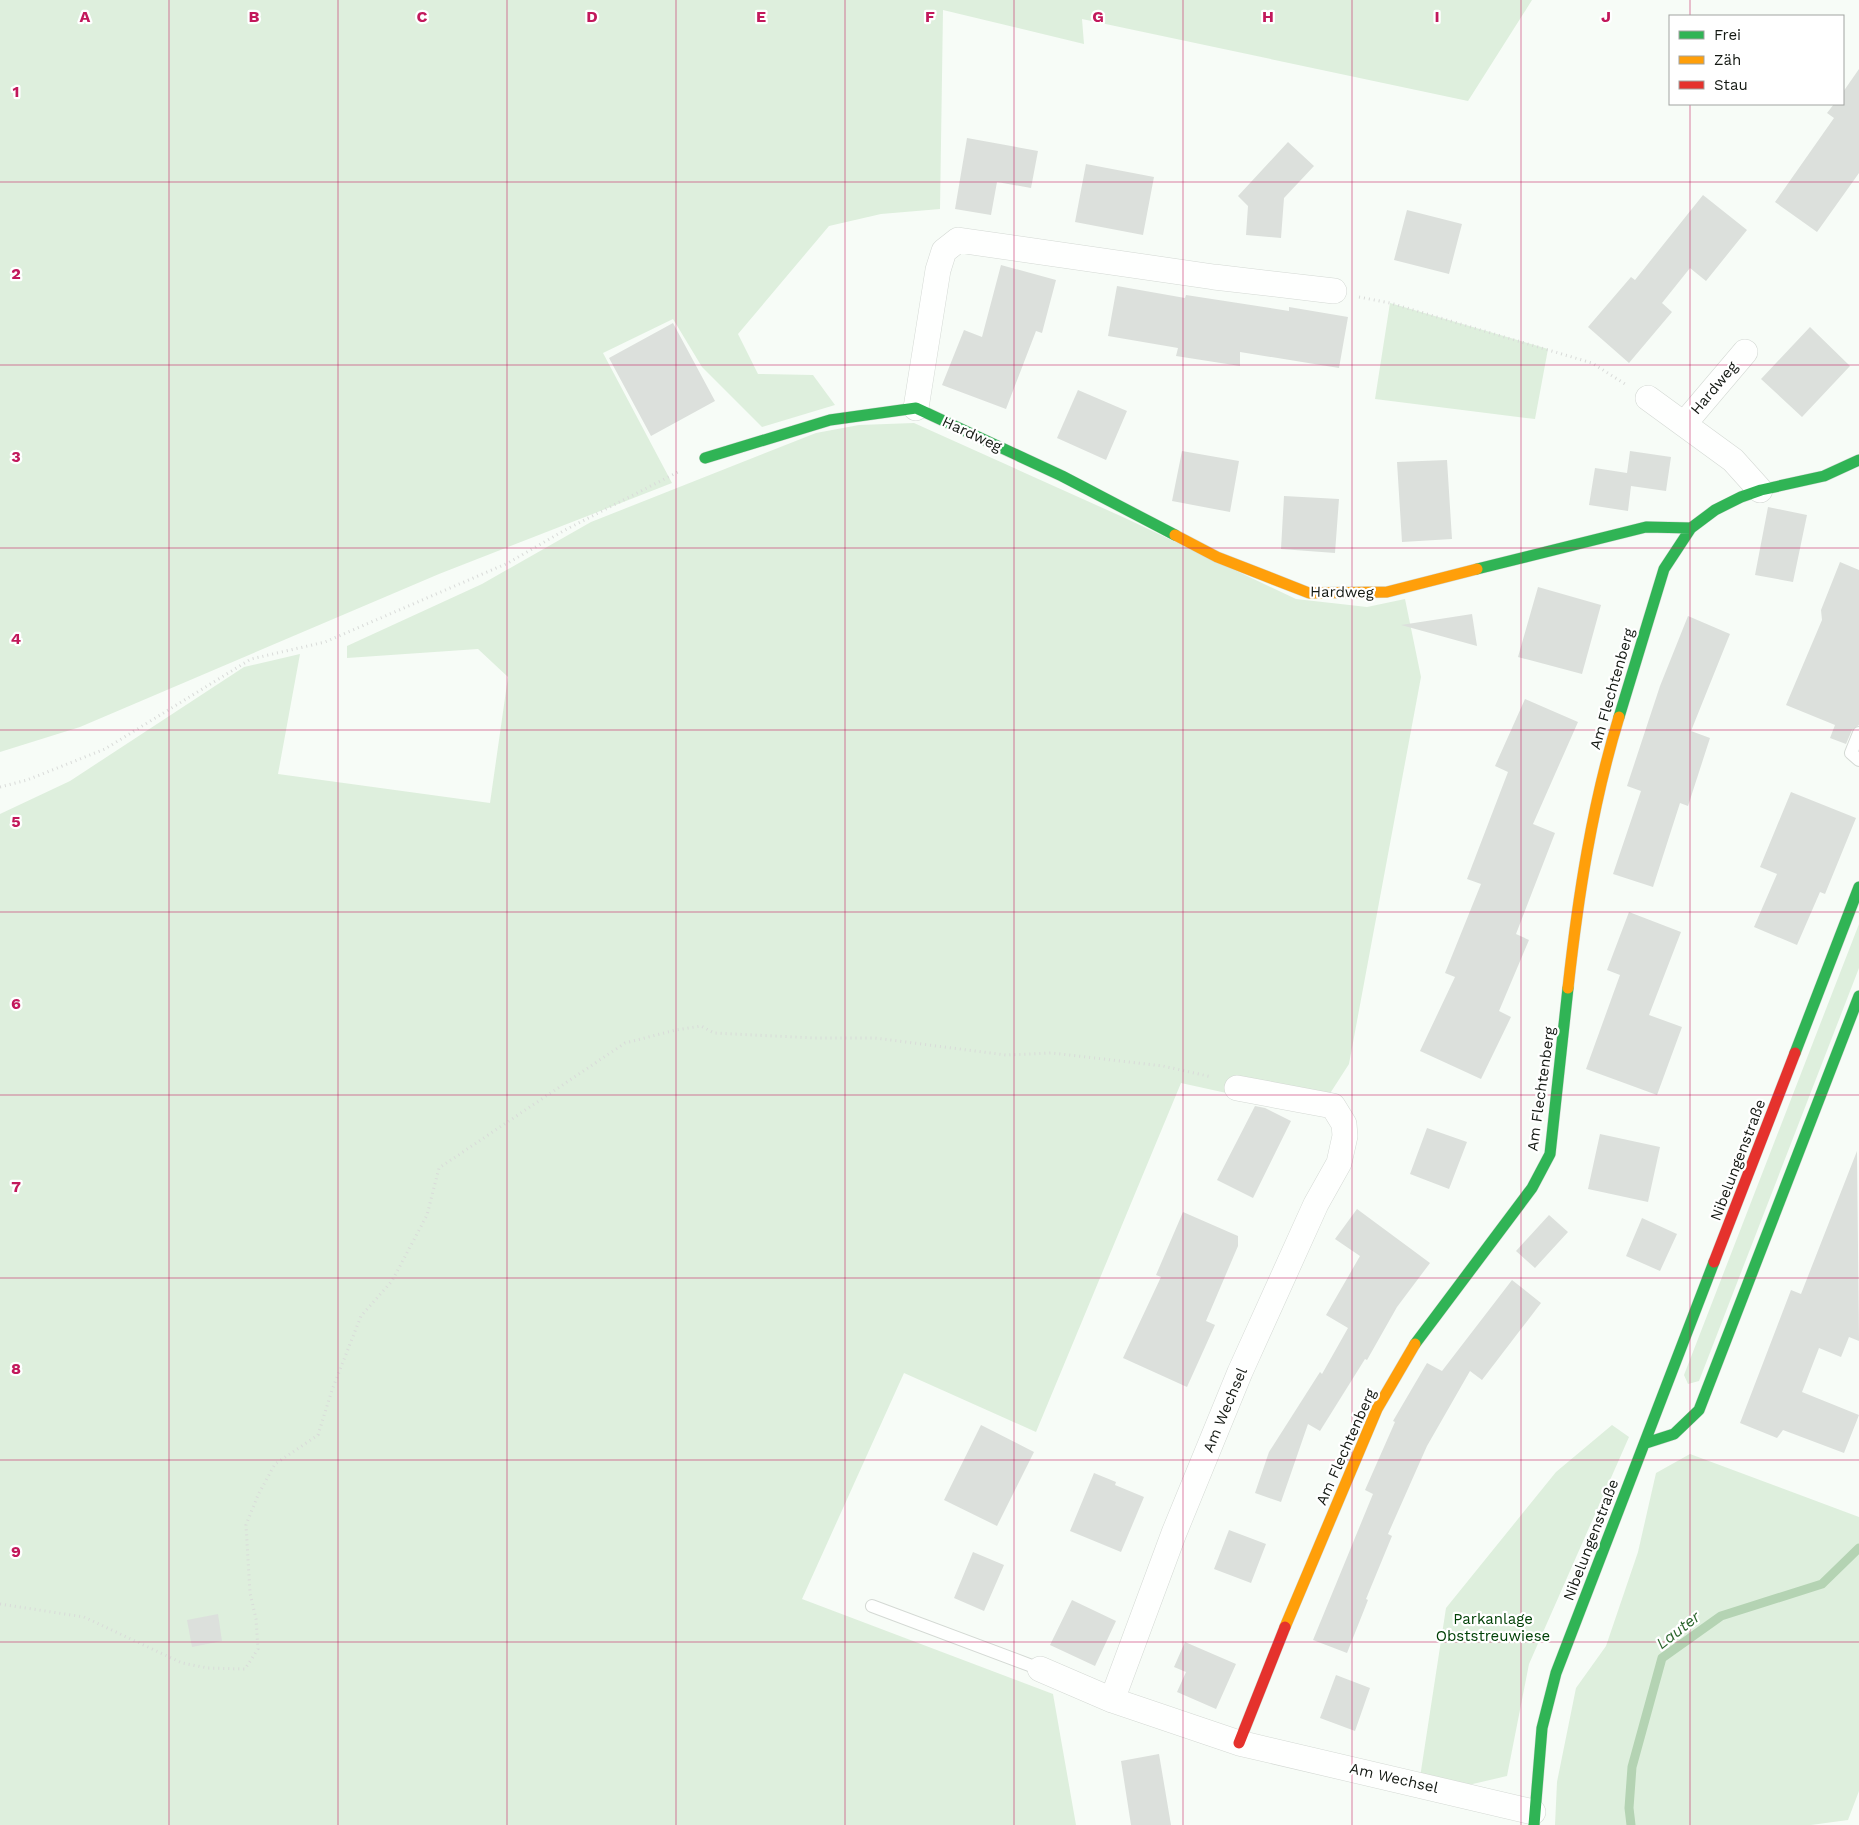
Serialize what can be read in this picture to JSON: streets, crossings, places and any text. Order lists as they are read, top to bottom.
{
  "streets": {
    "street": [
      "Hardweg",
      "Am Flechtenberg",
      "Nibelungenstraße",
      "Am Wechsel"
    ]
  },
  "crossings": [
    ["Hardweg", "Am Flechtenberg"],
    ["Am Flechtenberg", "Am Wechsel"],
    ["Nibelungenstraße", "Am Wechsel"]
  ],
  "water": ["Lauter"],
  "parks": ["Parkanlage Obststreuwiese"],
  "legend": ["Frei", "Zäh", "Stau"],
  "grid": {
    "columns": [
      "A",
      "B",
      "C",
      "D",
      "E",
      "F",
      "G",
      "H",
      "I",
      "J"
    ],
    "rows": [
      "1",
      "2",
      "3",
      "4",
      "5",
      "6",
      "7",
      "8",
      "9"
    ]
  }
}
